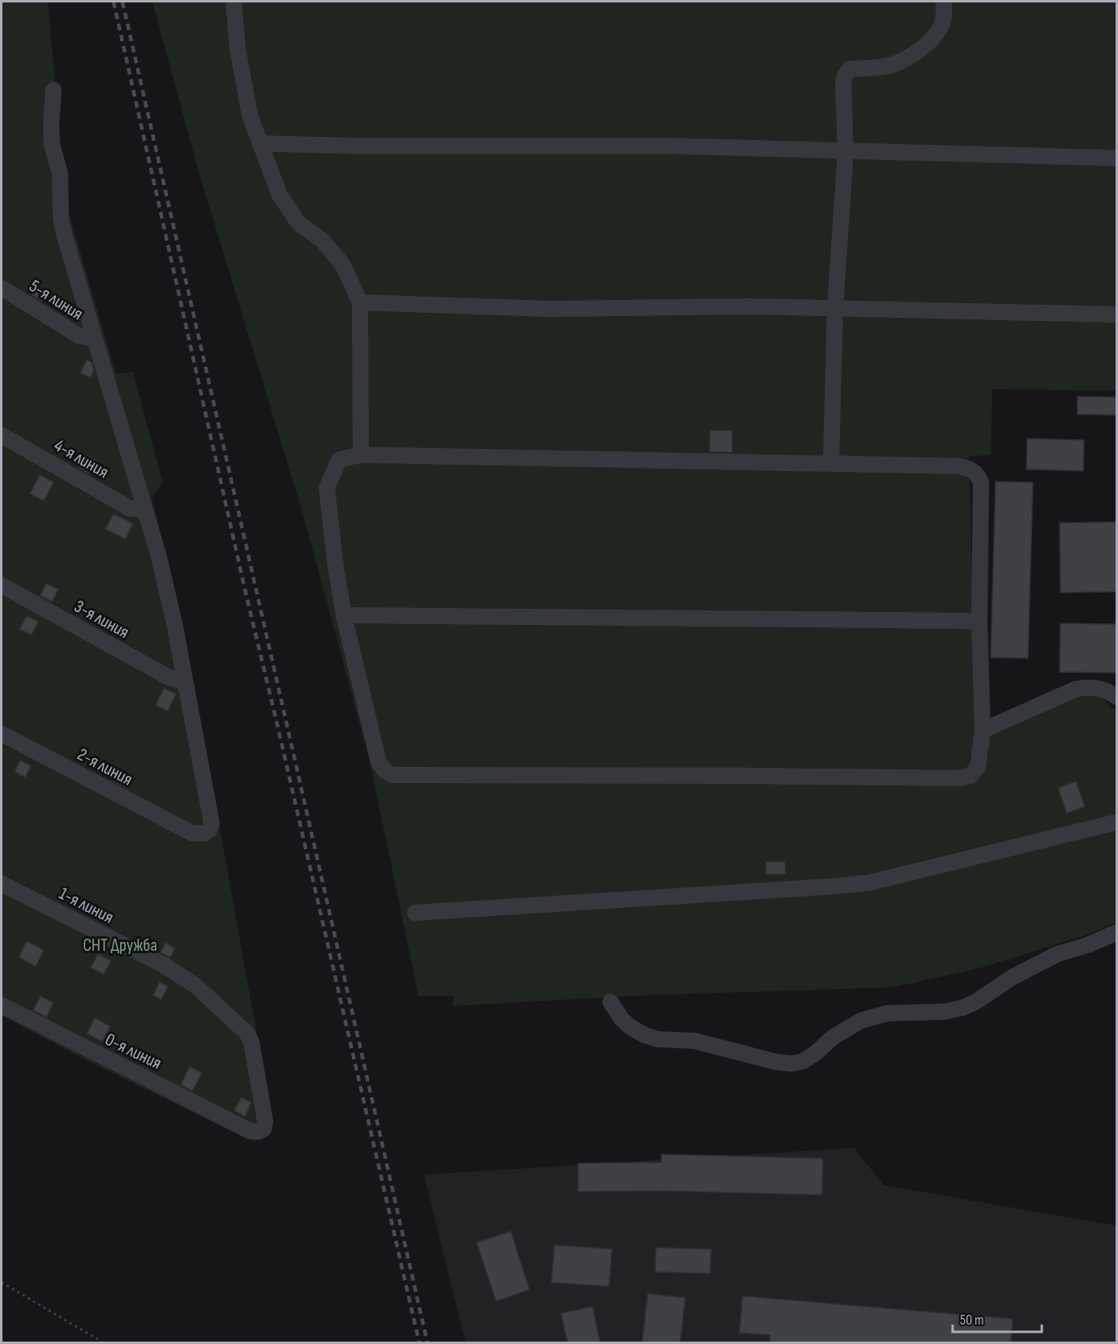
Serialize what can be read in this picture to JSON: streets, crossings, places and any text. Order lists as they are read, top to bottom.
{
  "streets": {
    "street": [
      "5-я линия",
      "4-я линия",
      "3-я линия",
      "2-я линия",
      "1-я линия",
      "0-я линия"
    ]
  },
  "crossings": [
    ["3-я линия", "2-я линия"],
    ["1-я линия", "0-я линия"]
  ],
  "parks": ["СНТ Дружба"],
  "scale_bar": "50 m"
}
